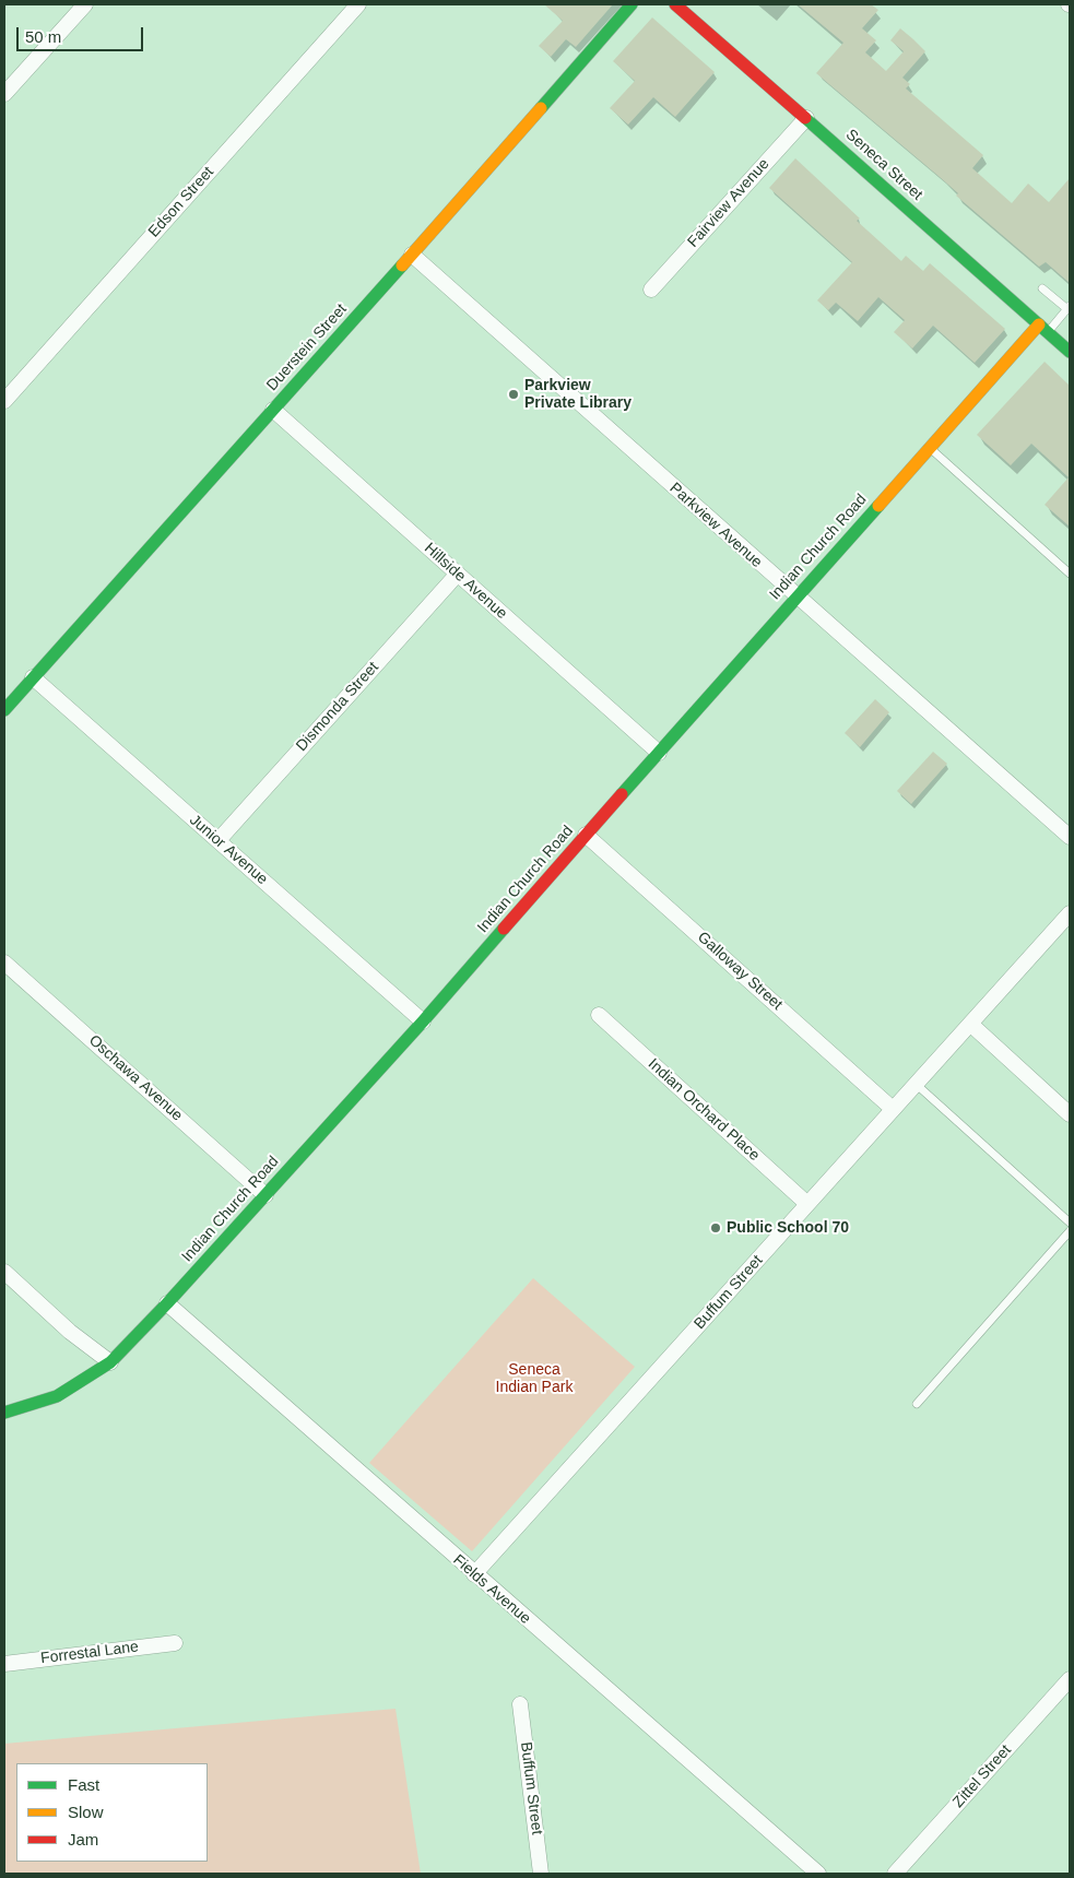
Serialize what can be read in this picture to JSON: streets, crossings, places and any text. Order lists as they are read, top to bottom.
{
  "streets": {
    "street": [
      "Seneca Street",
      "Edson Street",
      "Fairview Avenue",
      "Duerstein Street",
      "Parkview Avenue",
      "Indian Church Road",
      "Hillside Avenue",
      "Dismonda Street",
      "Junior Avenue",
      "Galloway Street",
      "Oschawa Avenue",
      "Indian Orchard Place",
      "Buffum Street",
      "Fields Avenue",
      "Forrestal Lane",
      "Zittel Street"
    ]
  },
  "crossings": [
    ["Seneca Street", "Fairview Avenue"],
    ["Seneca Street", "Indian Church Road"],
    ["Duerstein Street", "Parkview Avenue"],
    ["Duerstein Street", "Hillside Avenue"],
    ["Duerstein Street", "Junior Avenue"],
    ["Parkview Avenue", "Indian Church Road"],
    ["Indian Church Road", "Hillside Avenue"],
    ["Indian Church Road", "Junior Avenue"],
    ["Indian Church Road", "Galloway Street"],
    ["Indian Church Road", "Oschawa Avenue"],
    ["Indian Church Road", "Fields Avenue"],
    ["Hillside Avenue", "Dismonda Street"],
    ["Dismonda Street", "Junior Avenue"],
    ["Galloway Street", "Buffum Street"],
    ["Indian Orchard Place", "Buffum Street"],
    ["Buffum Street", "Fields Avenue"]
  ],
  "parks": ["Seneca Indian Park"],
  "places": ["Parkview Private Library", "Public School 70"],
  "legend": ["Fast", "Slow", "Jam"],
  "scale_bar": "50 m"
}
